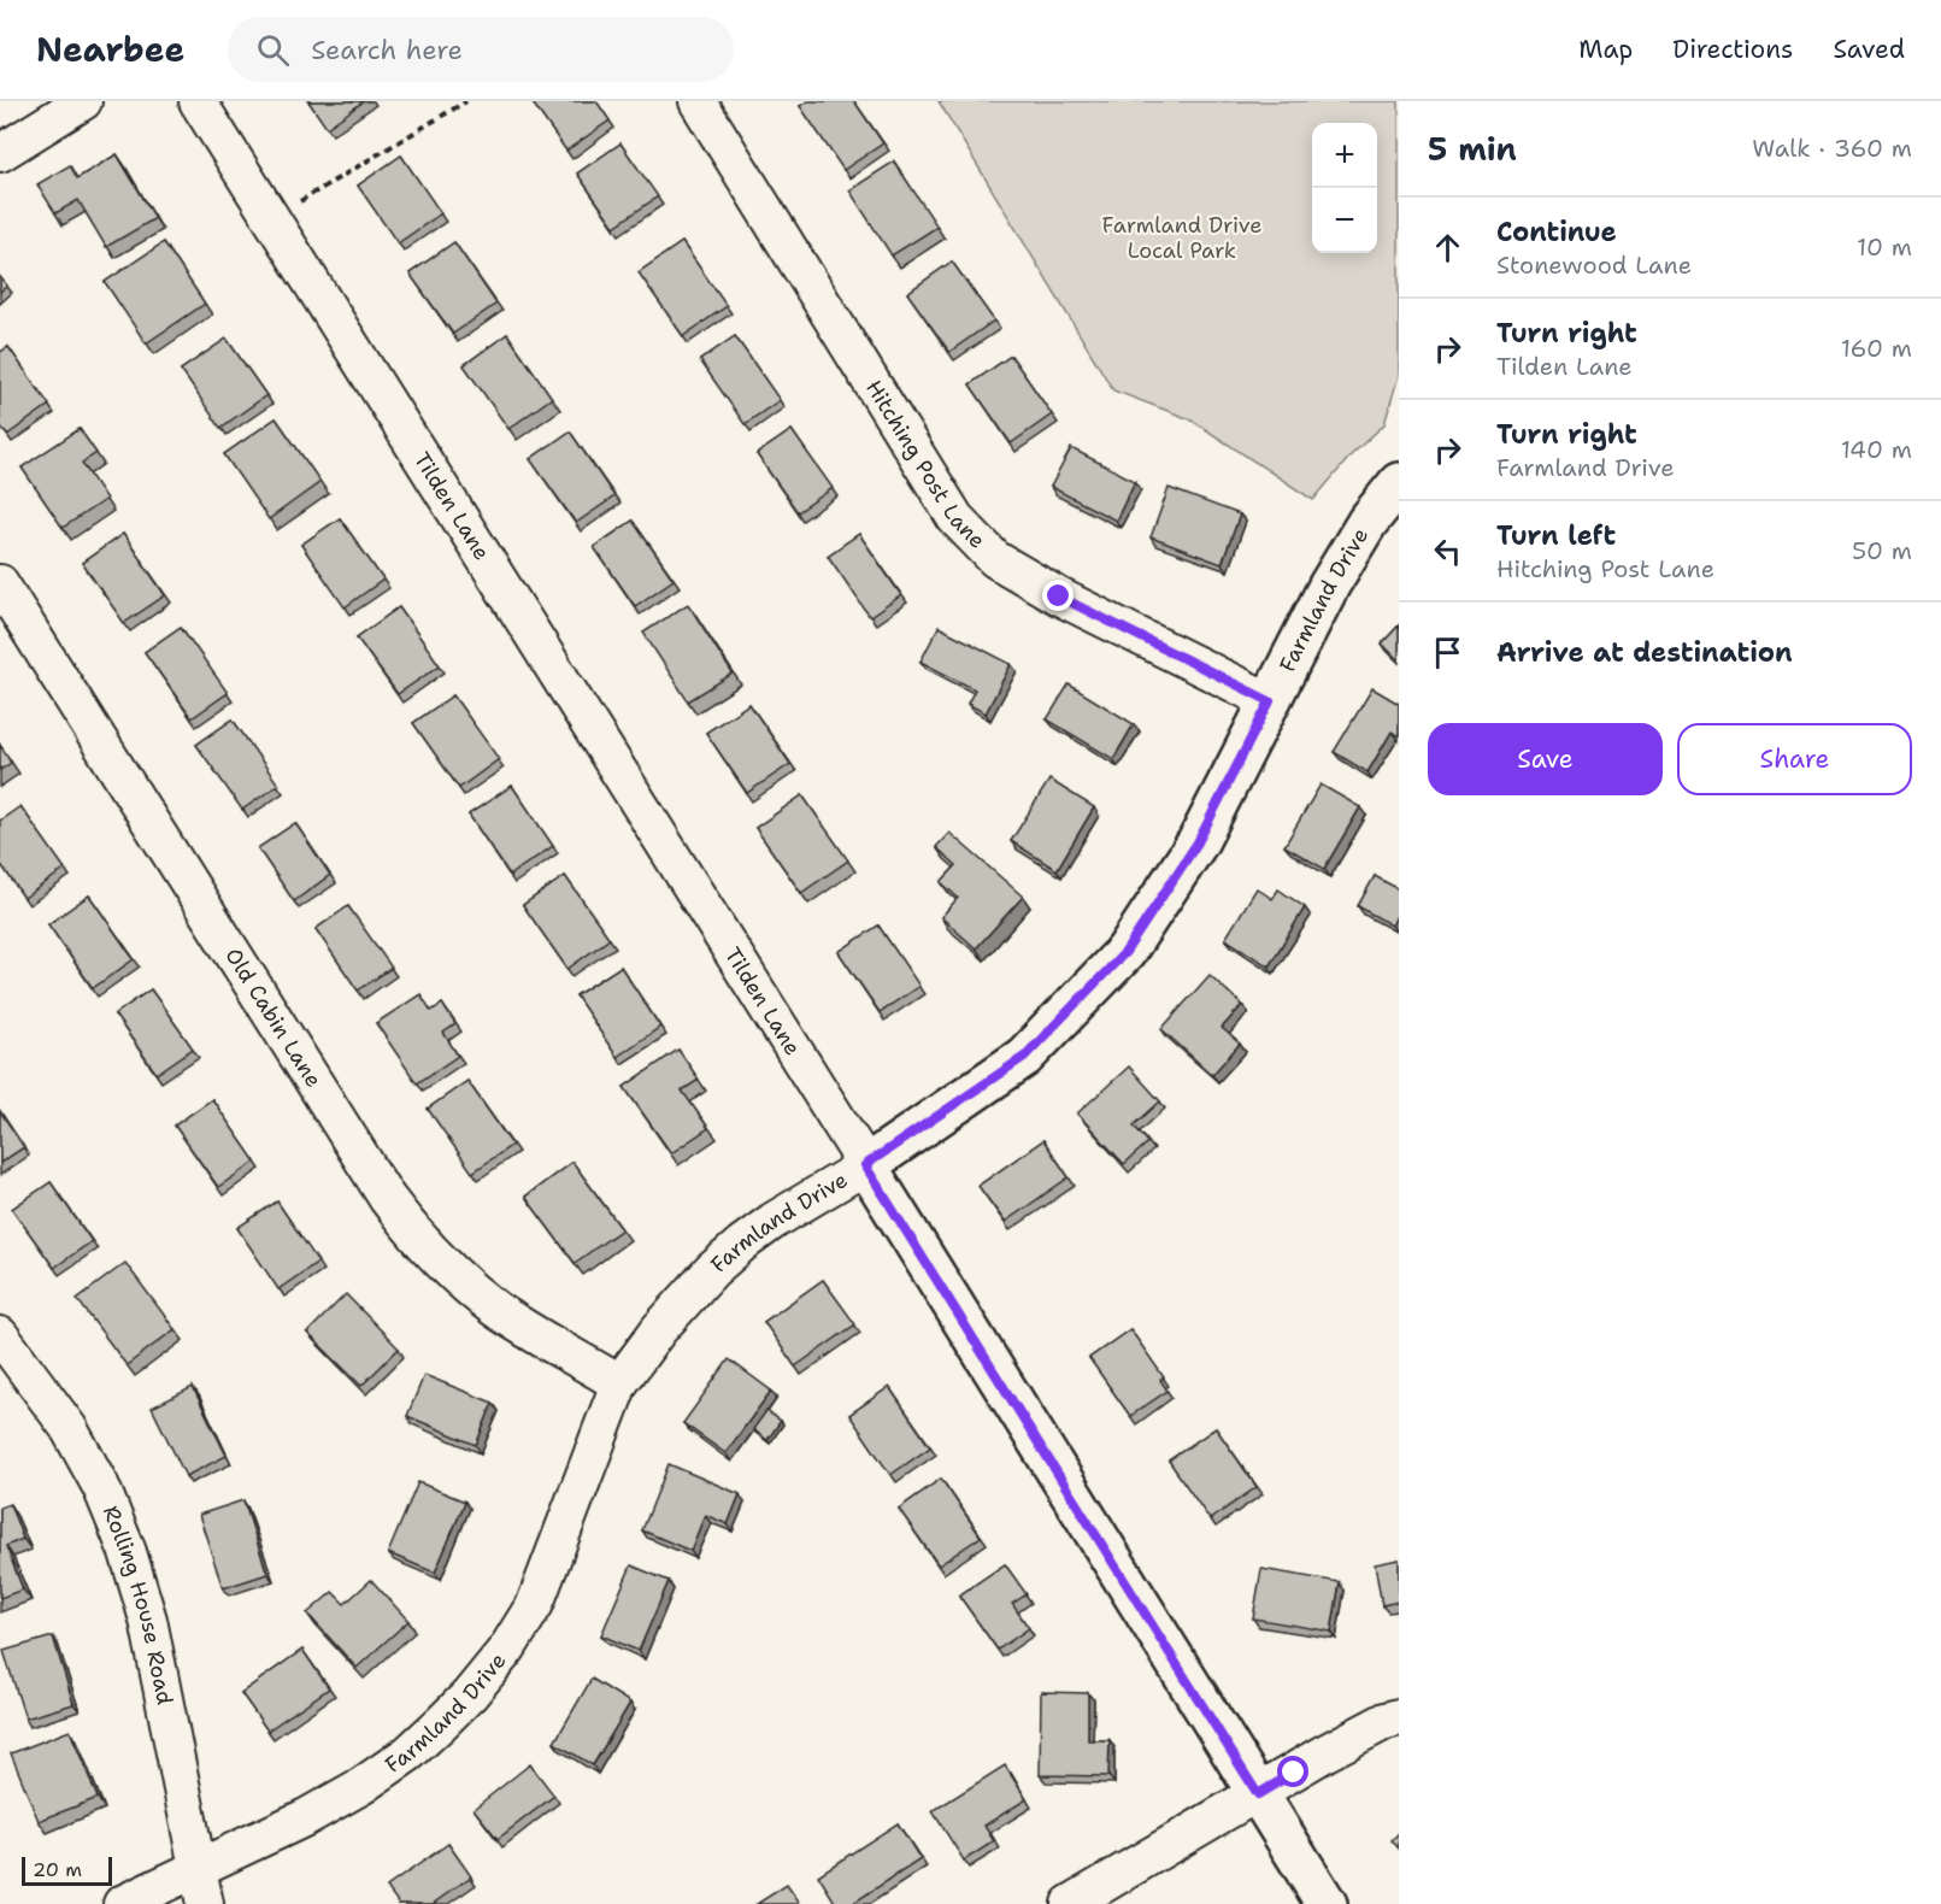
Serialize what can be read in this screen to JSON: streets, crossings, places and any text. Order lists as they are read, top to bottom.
{
  "streets": {
    "street": [
      "Hitching Post Lane",
      "Tilden Lane",
      "Farmland Drive",
      "Old Cabin Lane",
      "Rolling House Road"
    ]
  },
  "crossings": [
    ["Hitching Post Lane", "Farmland Drive"],
    ["Tilden Lane", "Farmland Drive"],
    ["Farmland Drive", "Old Cabin Lane"],
    ["Farmland Drive", "Rolling House Road"]
  ],
  "parks": ["Farmland Drive Local Park"],
  "scale_bar": "20 m",
  "page": {
    "header": "Nearbee",
    "search": "Search here",
    "nav": ["Map", "Directions", "Saved"],
    "heading": ["5 min", "Walk · 360 m"],
    "map_buttons": ["+", "−"],
    "list": [
      ["Continue", "Stonewood Lane", "10 m"],
      ["Turn right", "Tilden Lane", "160 m"],
      ["Turn right", "Farmland Drive", "140 m"],
      ["Turn left", "Hitching Post Lane", "50 m"],
      "Arrive at destination"
    ],
    "buttons": ["Save", "Share"],
    "scale": "20 m"
  }
}
